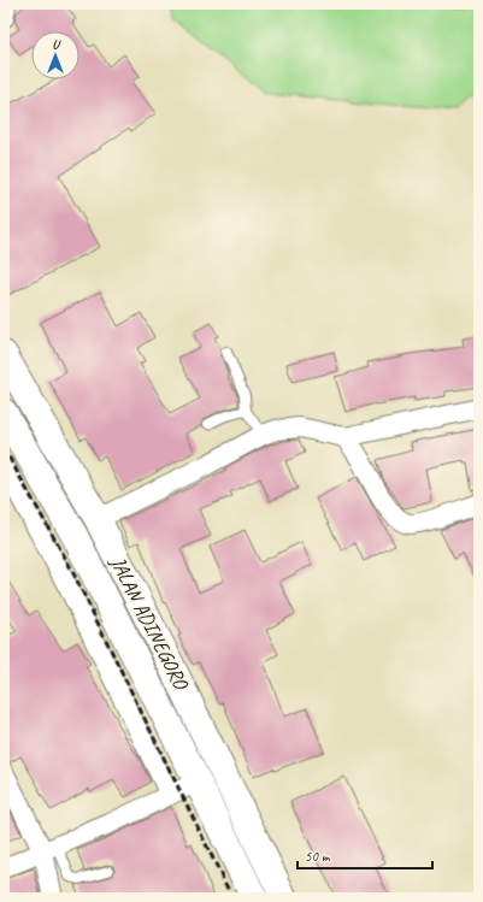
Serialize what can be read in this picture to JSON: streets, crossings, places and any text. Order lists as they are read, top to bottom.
{
  "streets": {
    "highway": ["JALAN ADINEGORO"]
  },
  "scale_bar": "50 m",
  "north": "top"
}
